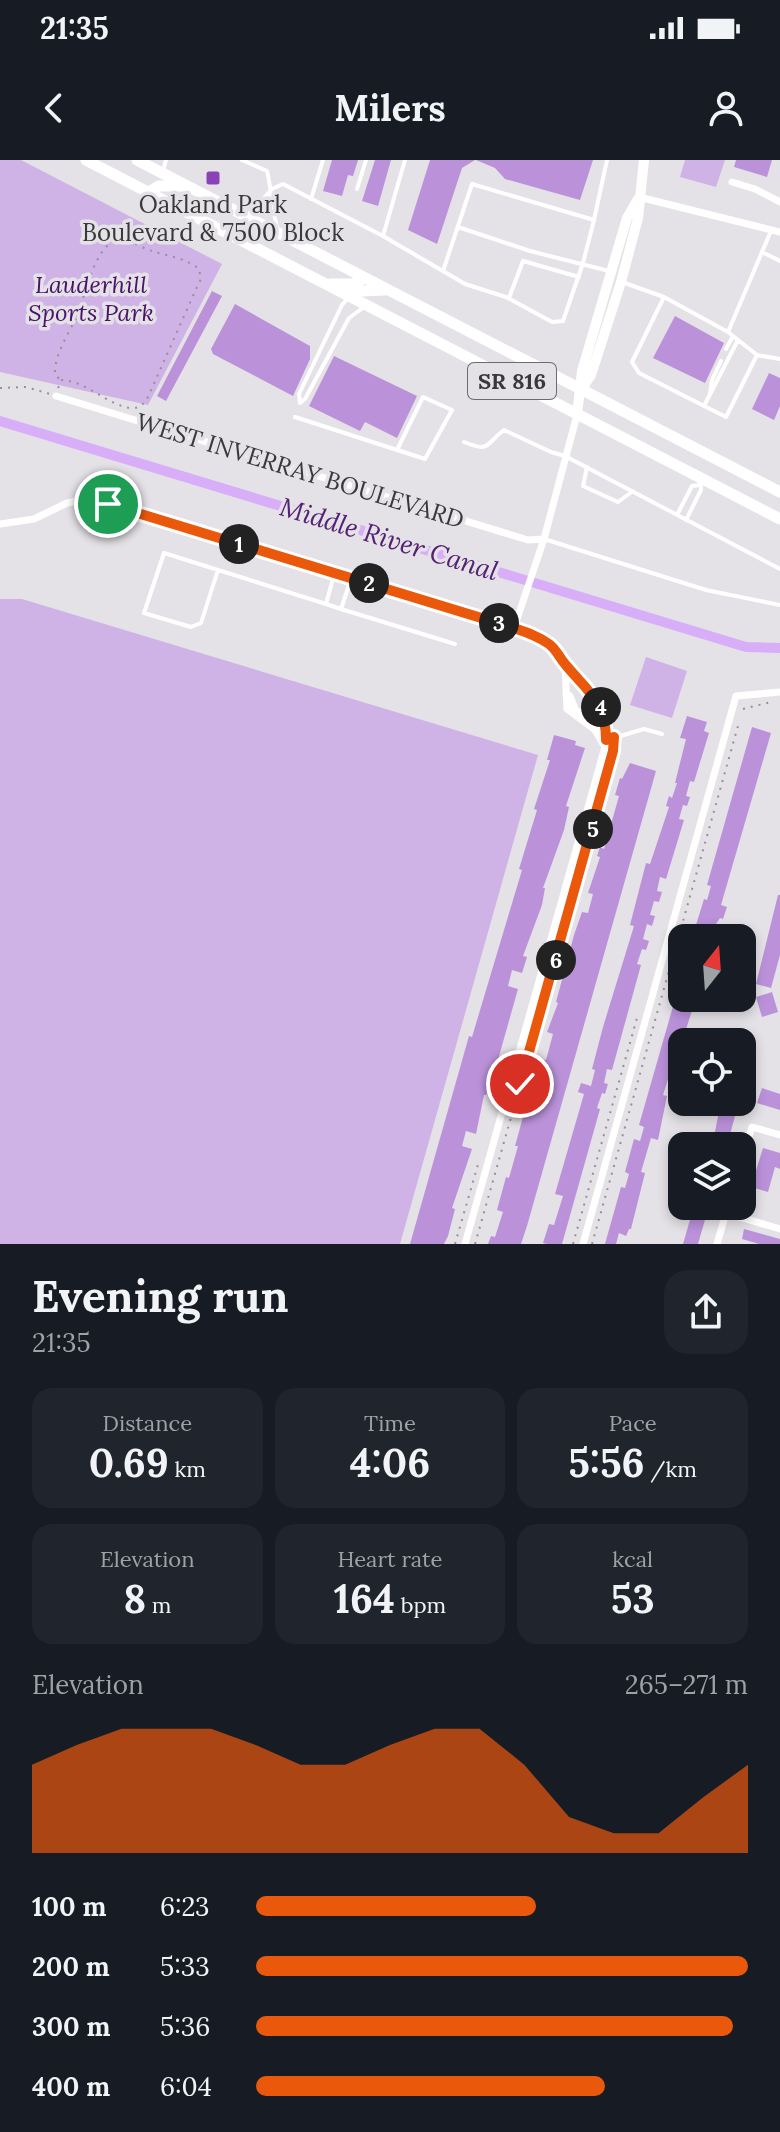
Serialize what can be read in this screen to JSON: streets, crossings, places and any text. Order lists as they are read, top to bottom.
{
  "streets": {
    "main road": ["SR 816"],
    "street": ["WEST INVERRAY BOULEVARD"]
  },
  "water": ["Middle River Canal"],
  "parks": ["Lauderhill Sports Park"],
  "places": {
    "transit": ["Oakland Park Boulevard & 7500 Block"]
  },
  "north": "top",
  "page": {
    "status": "21:35",
    "header": "Milers",
    "pins": [
      "1",
      "2",
      "3",
      "4",
      "5",
      "6"
    ],
    "heading": ["Evening run", "21:35"],
    "stats": [
      ["Distance", "0.69 km"],
      ["Time", "4:06"],
      ["Pace", "5:56 /km"],
      ["Elevation", "8 m"],
      ["Heart rate", "164 bpm"],
      ["kcal", "53"]
    ],
    "chart": ["Elevation", "265–271 m"],
    "list": [
      {
        "name": "100 m",
        "note": "6:23"
      },
      {
        "name": "200 m",
        "note": "5:33"
      },
      {
        "name": "300 m",
        "note": "5:36"
      },
      {
        "name": "400 m",
        "note": "6:04"
      }
    ]
  }
}
